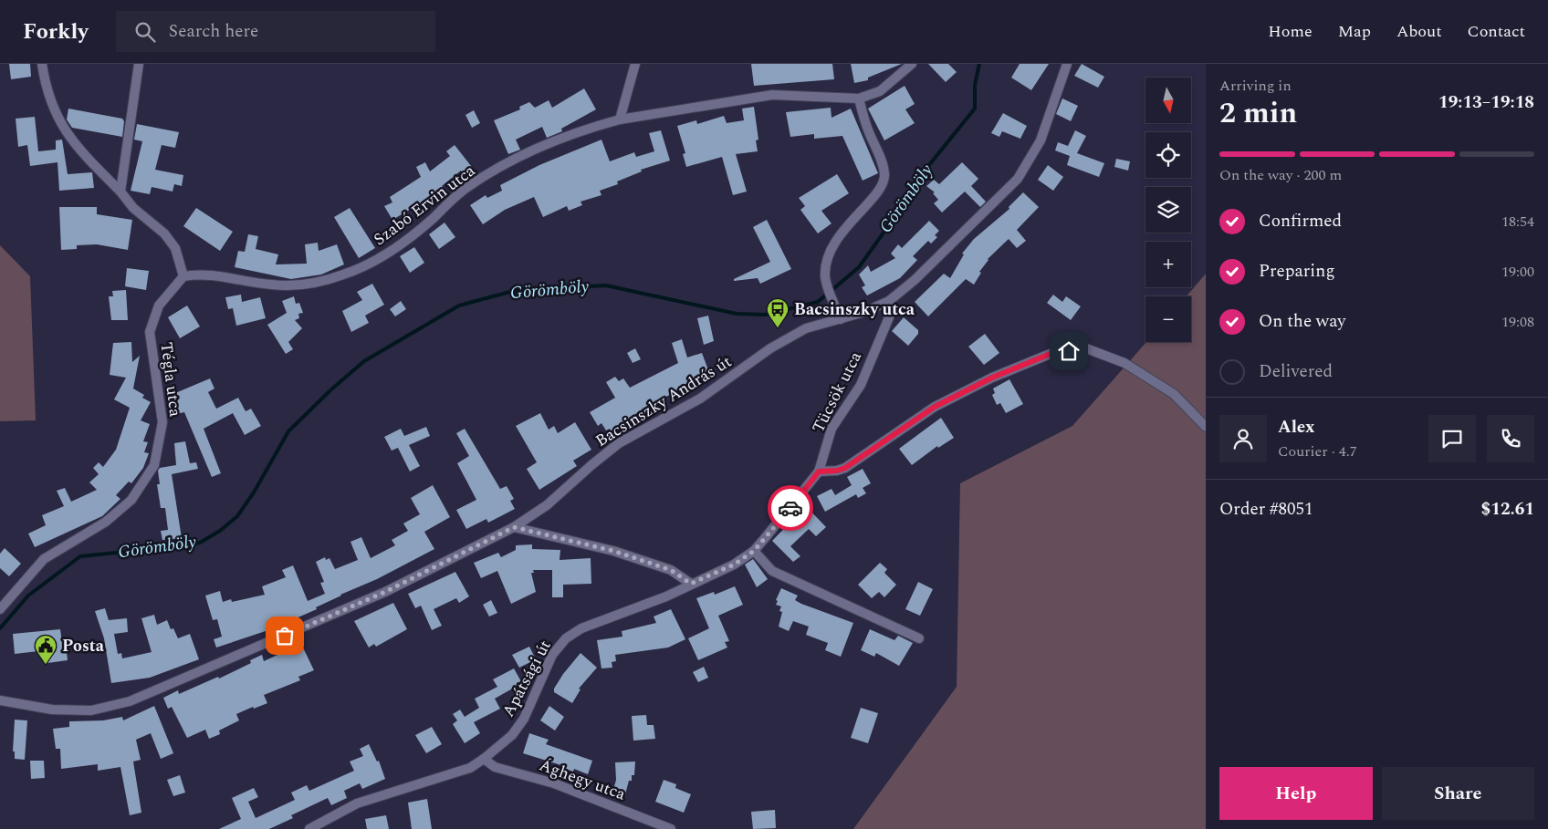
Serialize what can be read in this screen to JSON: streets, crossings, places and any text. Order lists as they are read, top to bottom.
{
  "streets": {
    "street": [
      "Szabó Ervin utca",
      "Tégla utca",
      "Tücsök utca",
      "Bacsinszky András út",
      "Apátsági út",
      "Ághegy utca"
    ]
  },
  "crossings": [
    ["Szabó Ervin utca", "Tégla utca"],
    ["Tücsök utca", "Bacsinszky András út"],
    ["Tücsök utca", "Apátsági út"],
    ["Apátsági út", "Ághegy utca"]
  ],
  "water": ["Görömböly"],
  "places": {
    "bus stop": ["Bacsinszky utca"],
    "public building": ["Posta"]
  },
  "north": "bottom",
  "page": {
    "header": "Forkly",
    "search": "Search here",
    "nav": [
      "Home",
      "Map",
      "About",
      "Contact"
    ],
    "heading": ["2 min", "Arriving in", "19:13–19:18"],
    "panel": [
      "Alex",
      "Courier · 4.7",
      "Order #8051",
      "$12.61"
    ],
    "map_buttons": ["+", "−"],
    "bar": "On the way · 200 m",
    "list": [
      ["Confirmed", "18:54"],
      ["Preparing", "19:00"],
      ["On the way", "19:08"],
      "Delivered"
    ],
    "buttons": ["Help", "Share"]
  }
}
